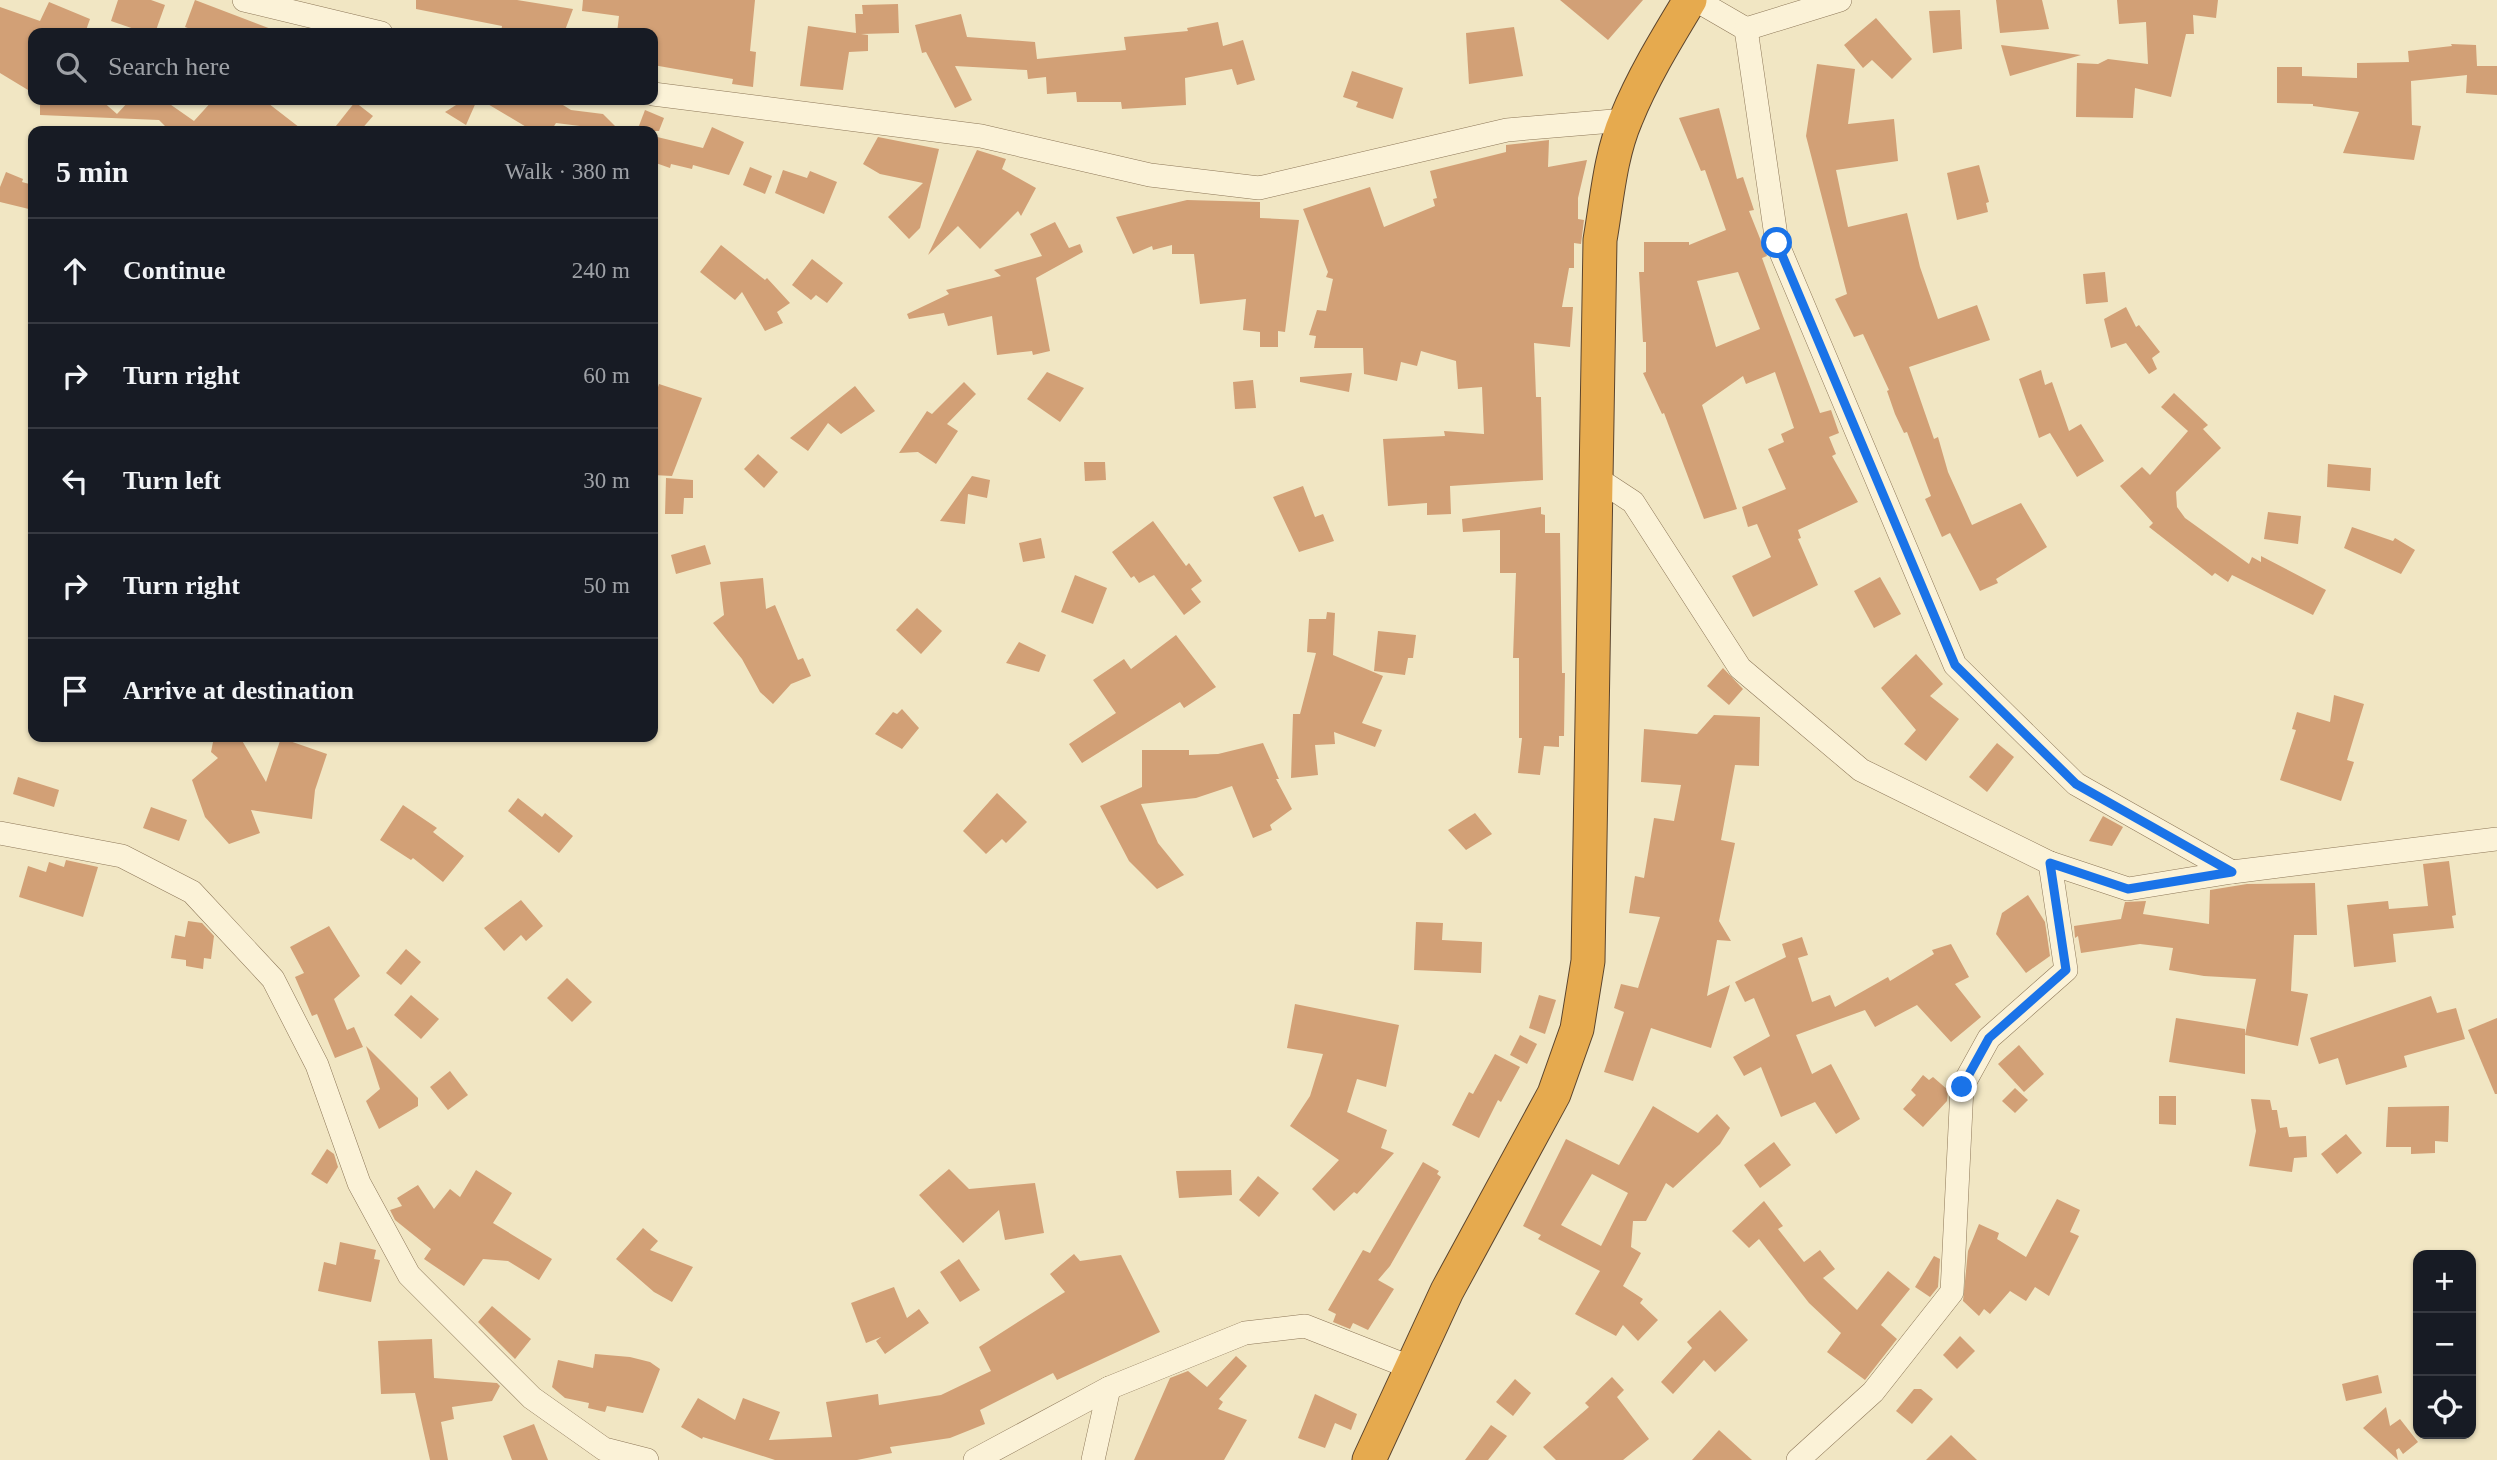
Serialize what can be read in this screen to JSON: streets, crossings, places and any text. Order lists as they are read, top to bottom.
{
  "page": {
    "search": "Search here",
    "heading": ["5 min", "Walk · 380 m"],
    "list": [
      ["Continue", "240 m"],
      ["Turn right", "60 m"],
      ["Turn left", "30 m"],
      ["Turn right", "50 m"],
      "Arrive at destination"
    ],
    "map_buttons": ["+", "−"]
  }
}
